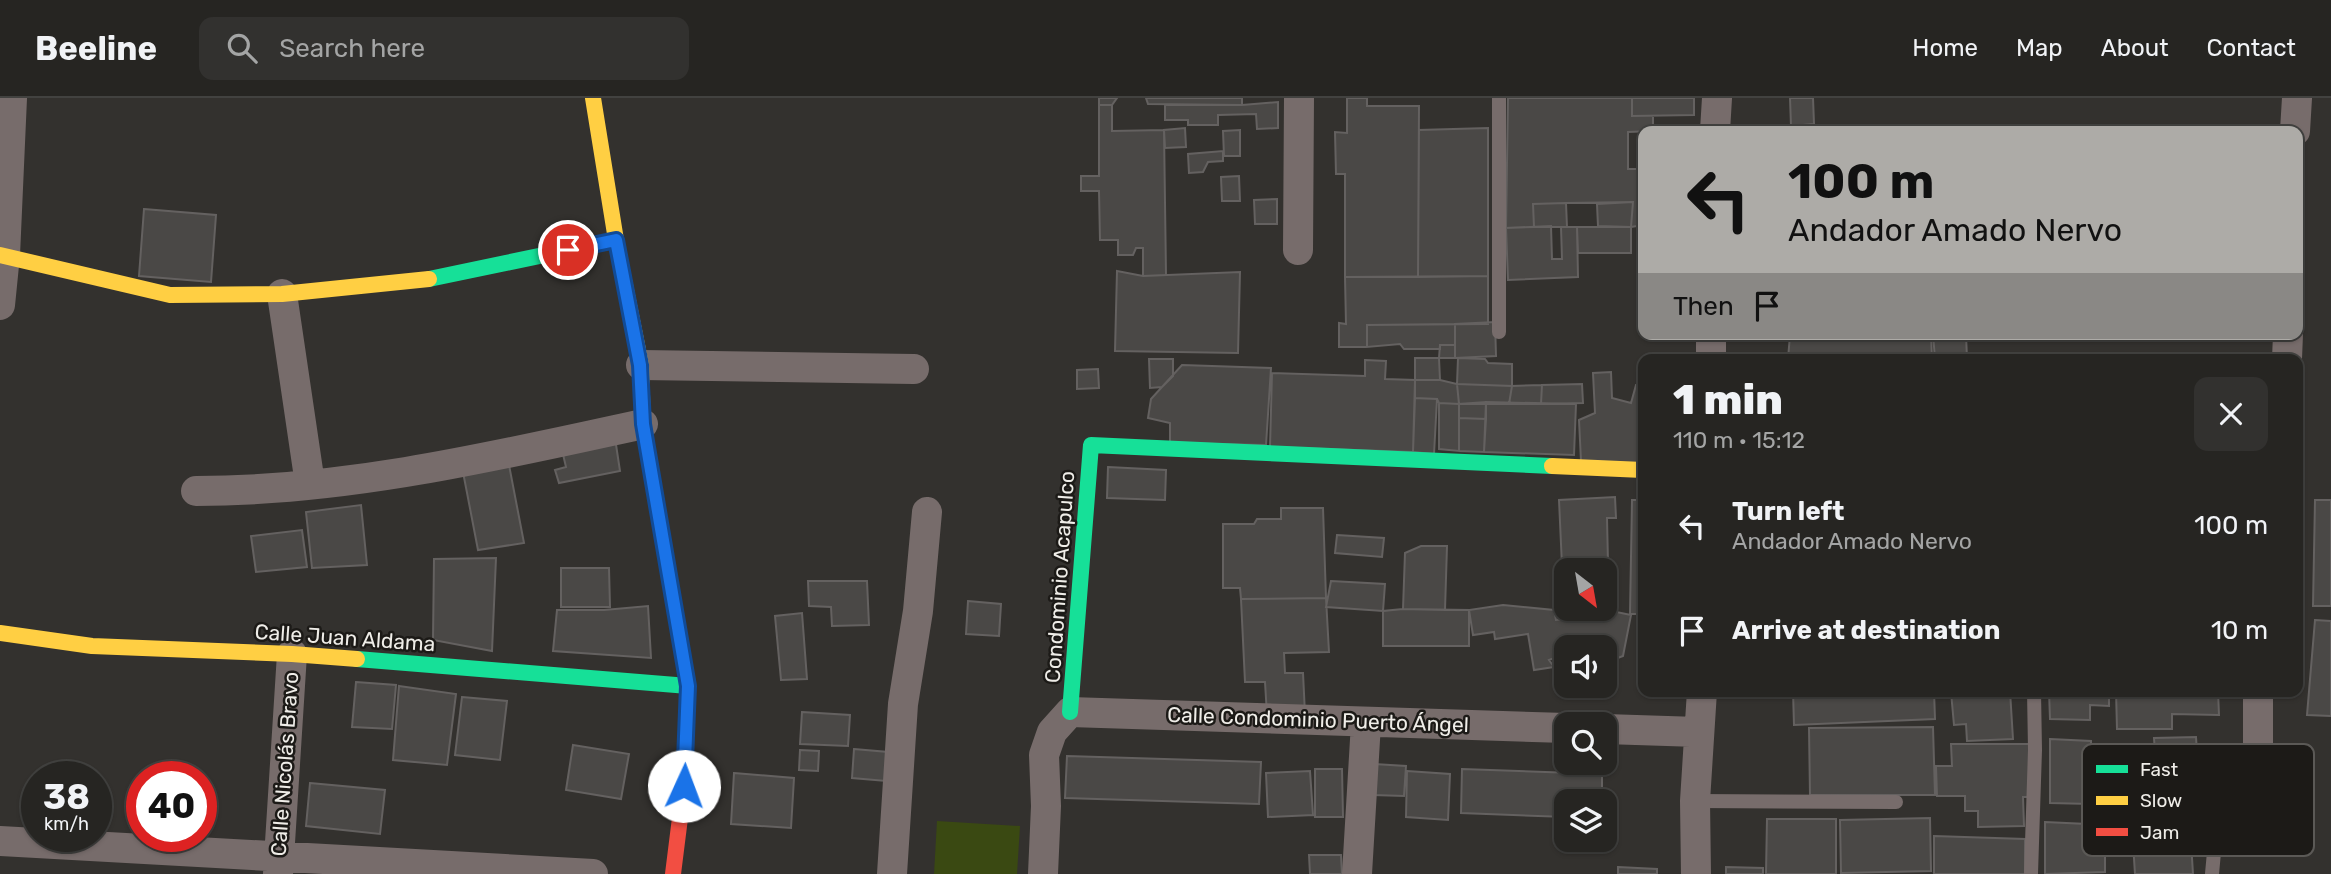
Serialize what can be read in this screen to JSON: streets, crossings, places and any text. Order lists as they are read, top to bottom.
{
  "streets": {
    "street": [
      "Condominio Acapulco",
      "Calle Juan Aldama",
      "Calle Condominio Puerto Ángel",
      "Calle Nicolás Bravo"
    ]
  },
  "crossings": [
    ["Condominio Acapulco", "Calle Condominio Puerto Ángel"],
    ["Calle Juan Aldama", "Calle Nicolás Bravo"]
  ],
  "legend": ["Fast", "Slow", "Jam"],
  "north": "bottom right",
  "page": {
    "header": "Beeline",
    "search": "Search here",
    "nav": [
      "Home",
      "Map",
      "About",
      "Contact"
    ],
    "turn": ["100 m", "Andador Amado Nervo"],
    "then": "Then",
    "heading": ["1 min", "110 m · 15:12"],
    "list": [
      {
        "name": "Turn left",
        "note": "Andador Amado Nervo",
        "value": "100 m"
      },
      {
        "name": "Arrive at destination",
        "value": "10 m"
      }
    ],
    "speed": "38 km/h",
    "limit": "40"
  }
}
